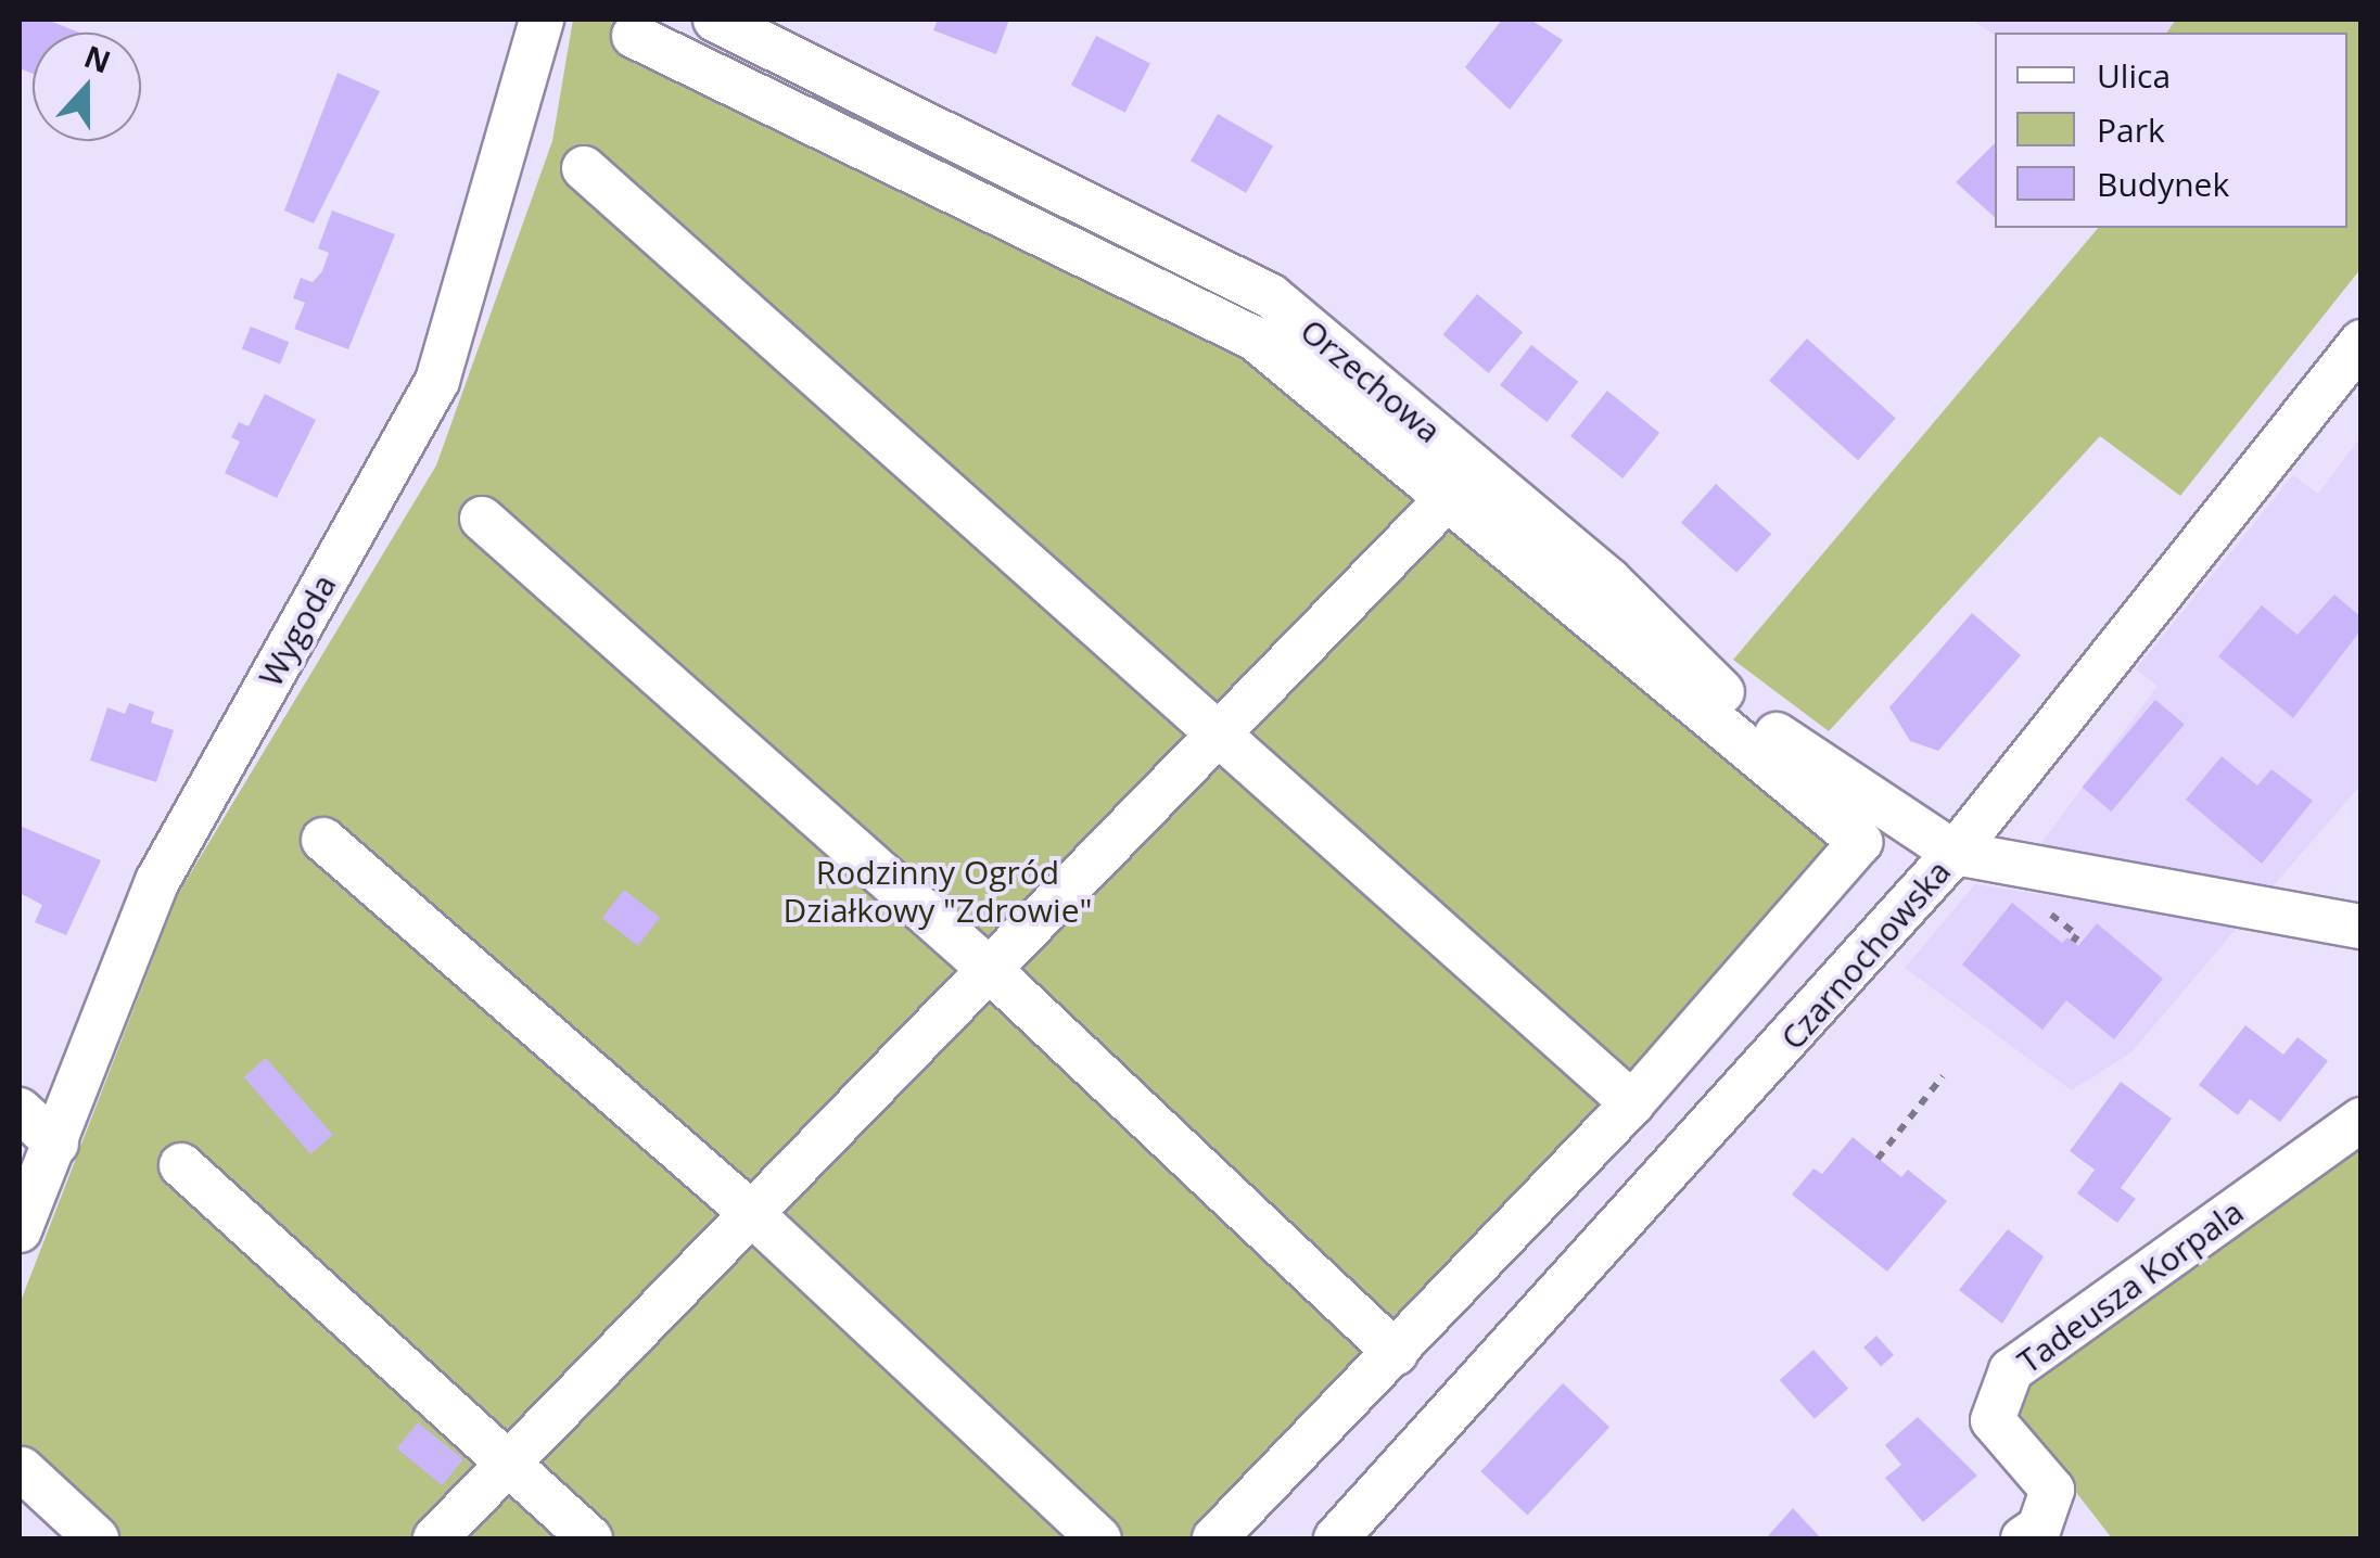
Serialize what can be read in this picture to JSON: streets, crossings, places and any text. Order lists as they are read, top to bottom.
{
  "streets": {
    "street": [
      "Orzechowa",
      "Wygoda",
      "Czarnochowska",
      "Tadeusza Korpala"
    ]
  },
  "crossings": [
    ["Orzechowa", "Czarnochowska"]
  ],
  "parks": ["Rodzinny Ogród Działkowy \"Zdrowie\""],
  "legend": ["Ulica", "Park", "Budynek"],
  "north": "top"
}
